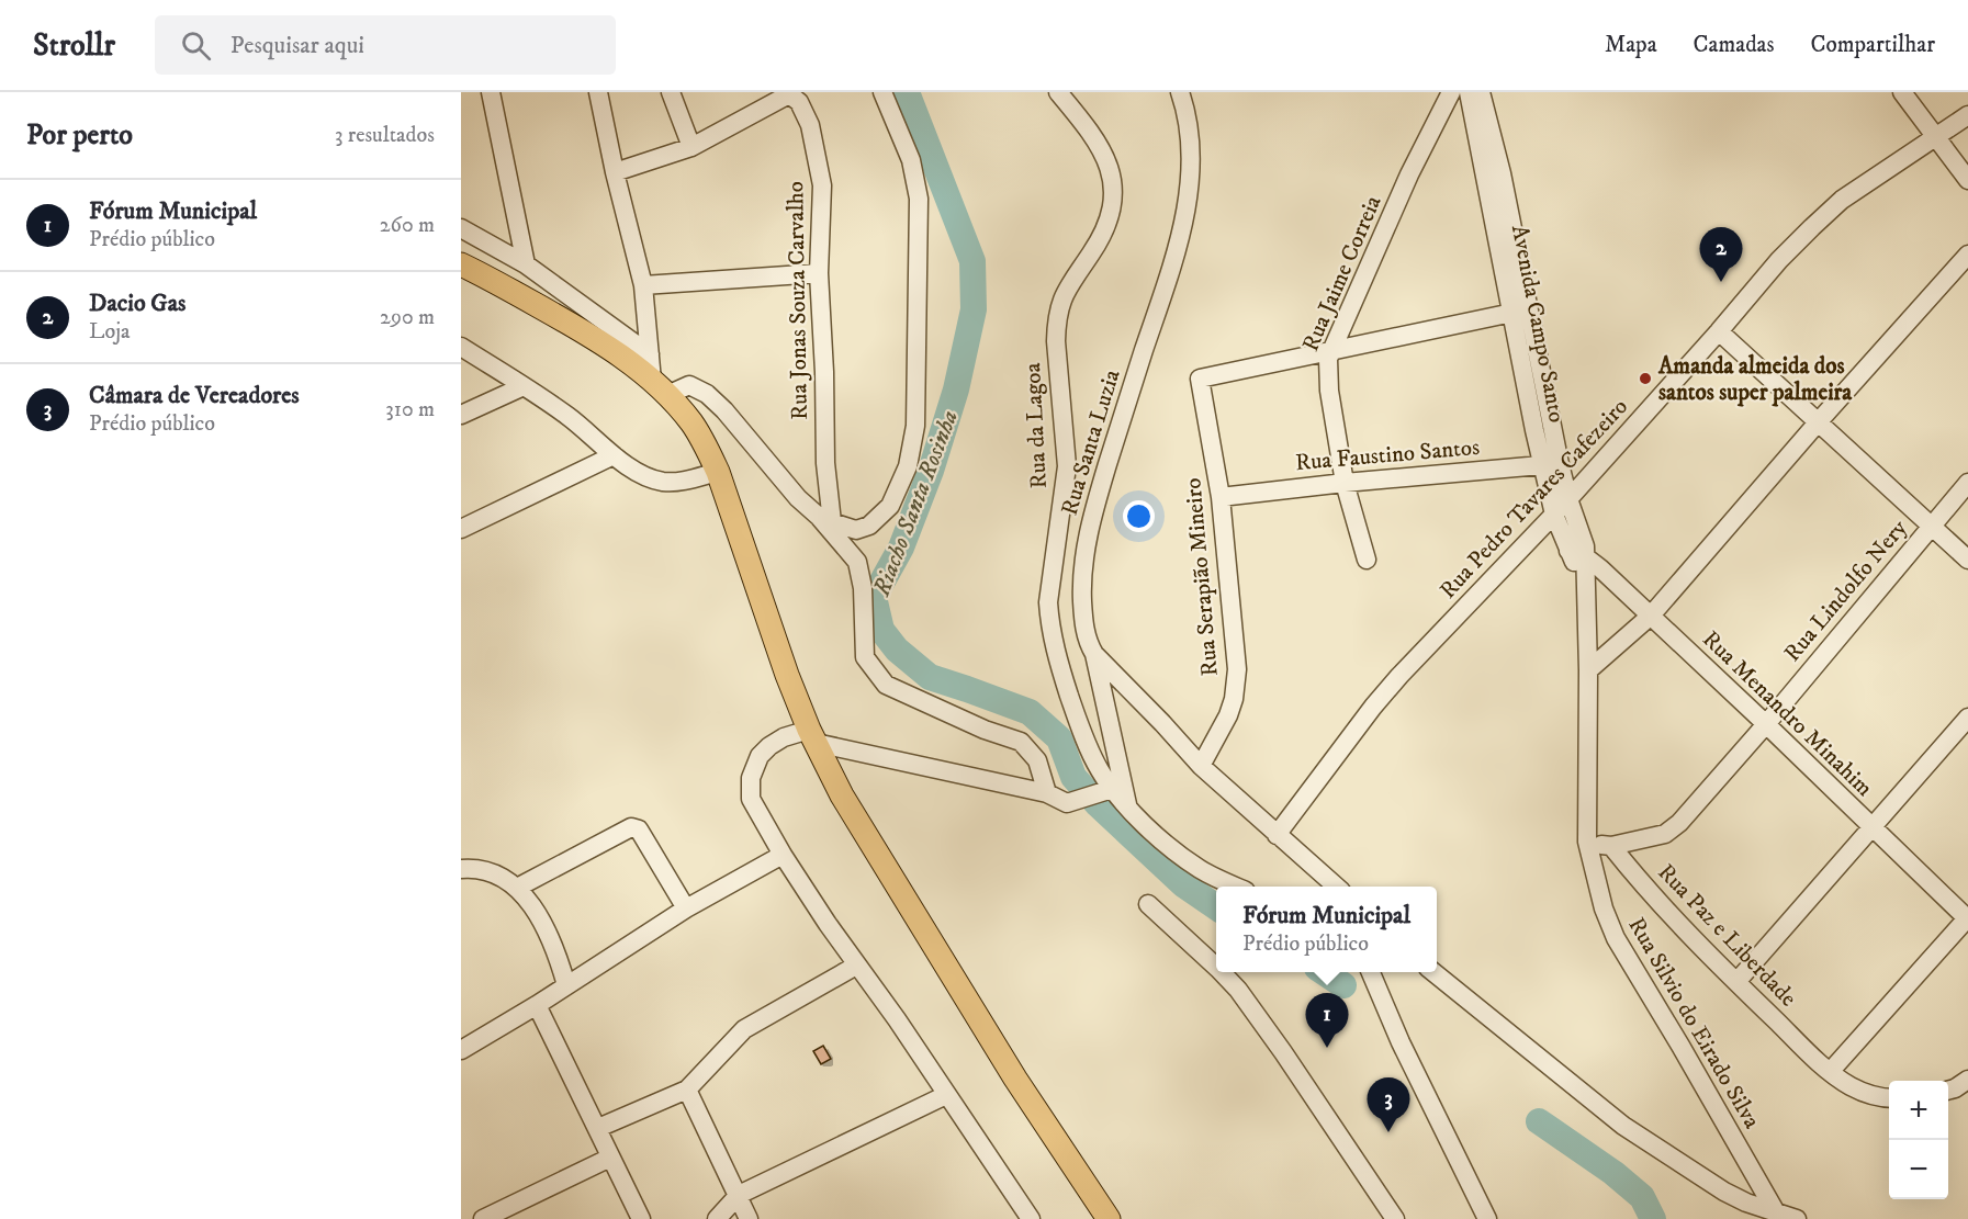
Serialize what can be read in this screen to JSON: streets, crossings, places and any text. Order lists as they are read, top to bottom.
{
  "streets": {
    "street": [
      "Rua Jaime Correia",
      "Rua Jonas Souza Carvalho",
      "Avenida Campo Santo",
      "Rua da Lagoa",
      "Rua Santa Luzia",
      "Rua Faustino Santos",
      "Rua Pedro Tavares Cafezeiro",
      "Rua Serapião Mineiro",
      "Rua Lindolfo Nery",
      "Rua Menandro Minahim",
      "Rua Paz e Liberdade",
      "Rua Silvio do Eirado Silva"
    ]
  },
  "crossings": [
    ["Rua Jaime Correia", "Rua Faustino Santos"],
    ["Rua Jaime Correia", "Rua Serapião Mineiro"],
    ["Avenida Campo Santo", "Rua Faustino Santos"],
    ["Avenida Campo Santo", "Rua Pedro Tavares Cafezeiro"],
    ["Avenida Campo Santo", "Rua Menandro Minahim"],
    ["Avenida Campo Santo", "Rua Silvio do Eirado Silva"],
    ["Rua da Lagoa", "Rua Santa Luzia"],
    ["Rua Faustino Santos", "Rua Serapião Mineiro"],
    ["Rua Lindolfo Nery", "Rua Menandro Minahim"],
    ["Rua Lindolfo Nery", "Rua Paz e Liberdade"],
    ["Rua Menandro Minahim", "Rua Silvio do Eirado Silva"]
  ],
  "water": ["Riacho Santa Rosinha"],
  "places": ["Amanda almeida dos santos super palmeira"],
  "page": {
    "header": "Strollr",
    "search": "Pesquisar aqui",
    "nav": ["Mapa", "Camadas", "Compartilhar"],
    "heading": ["Por perto", "3 resultados"],
    "list": [
      {
        "mark": "1",
        "name": "Fórum Municipal",
        "note": "Prédio público",
        "value": "260 m"
      },
      {
        "mark": "2",
        "name": "Dacio Gas",
        "note": "Loja",
        "value": "290 m"
      },
      {
        "mark": "3",
        "name": "Câmara de Vereadores",
        "note": "Prédio público",
        "value": "310 m"
      }
    ],
    "pins": ["2", "1", "3"],
    "popup": ["Fórum Municipal", "Prédio público"],
    "map_buttons": ["+", "−"]
  }
}
